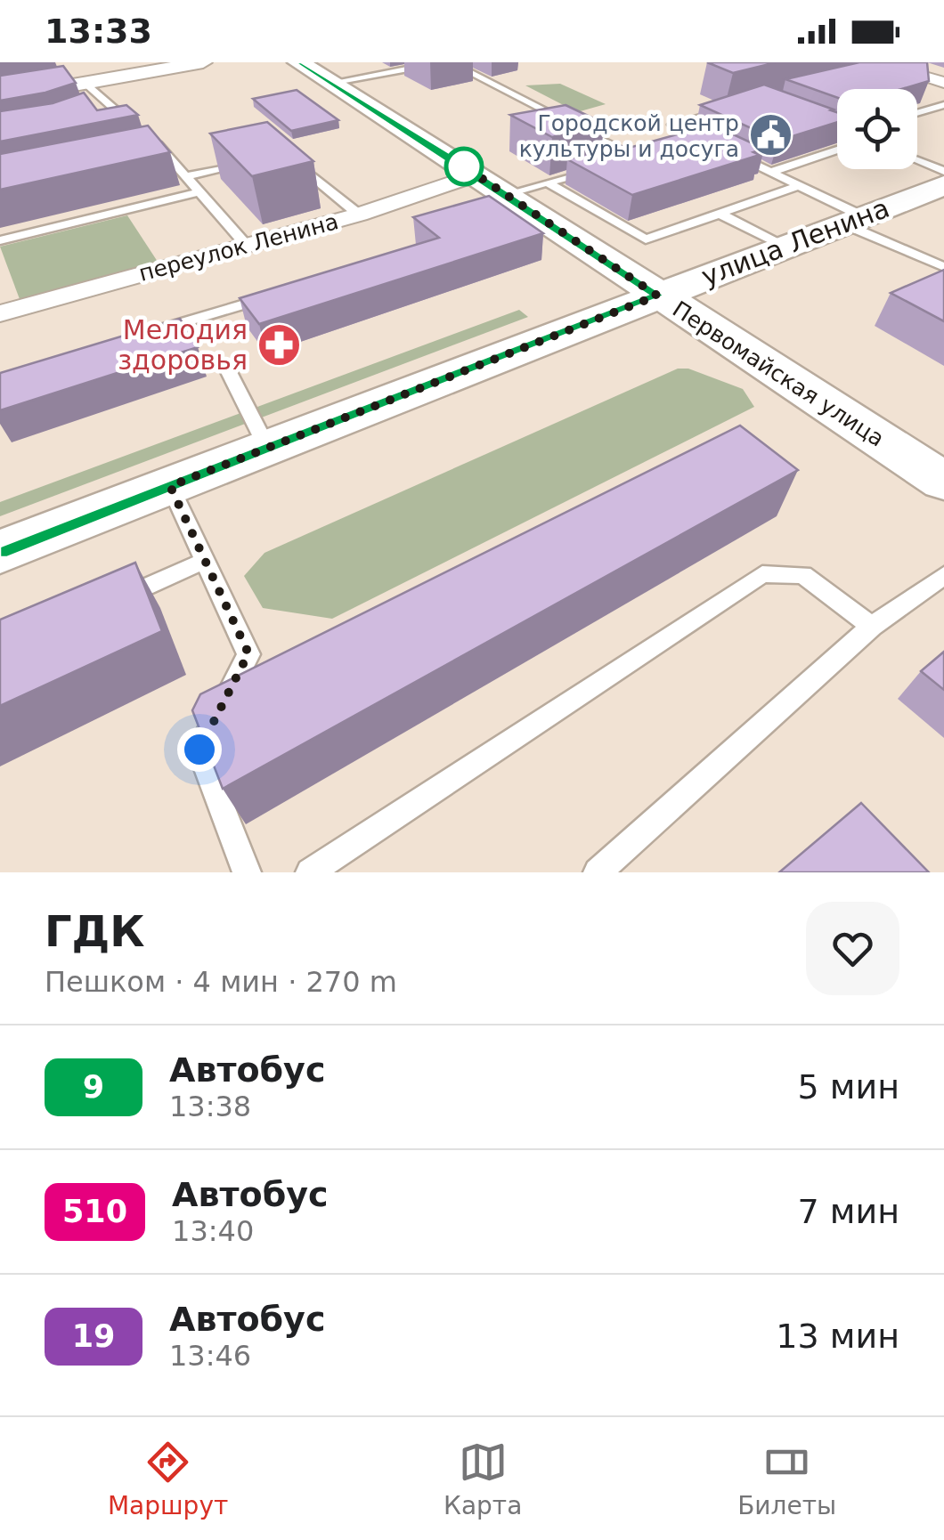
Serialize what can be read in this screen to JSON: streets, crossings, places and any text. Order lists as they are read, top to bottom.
{
  "streets": {
    "main road": ["улица Ленина", "Первомайская улица"],
    "street": ["переулок Ленина"]
  },
  "crossings": [
    ["улица Ленина", "Первомайская улица"],
    ["переулок Ленина", "Первомайская улица"]
  ],
  "places": {
    "public building": ["Городской центр культуры и досуга"],
    "pharmacy": ["Мелодия здоровья"]
  },
  "lines": ["bus line 9"],
  "page": {
    "status": "13:33",
    "heading": ["ГДК", "Пешком · 4 мин · 270 m"],
    "list": [
      {
        "mark": "9",
        "name": "Автобус",
        "note": "13:38",
        "value": "5 мин"
      },
      {
        "mark": "510",
        "name": "Автобус",
        "note": "13:40",
        "value": "7 мин"
      },
      {
        "mark": "19",
        "name": "Автобус",
        "note": "13:46",
        "value": "13 мин"
      }
    ],
    "tabs": ["Маршрут", "Карта", "Билеты"]
  }
}
